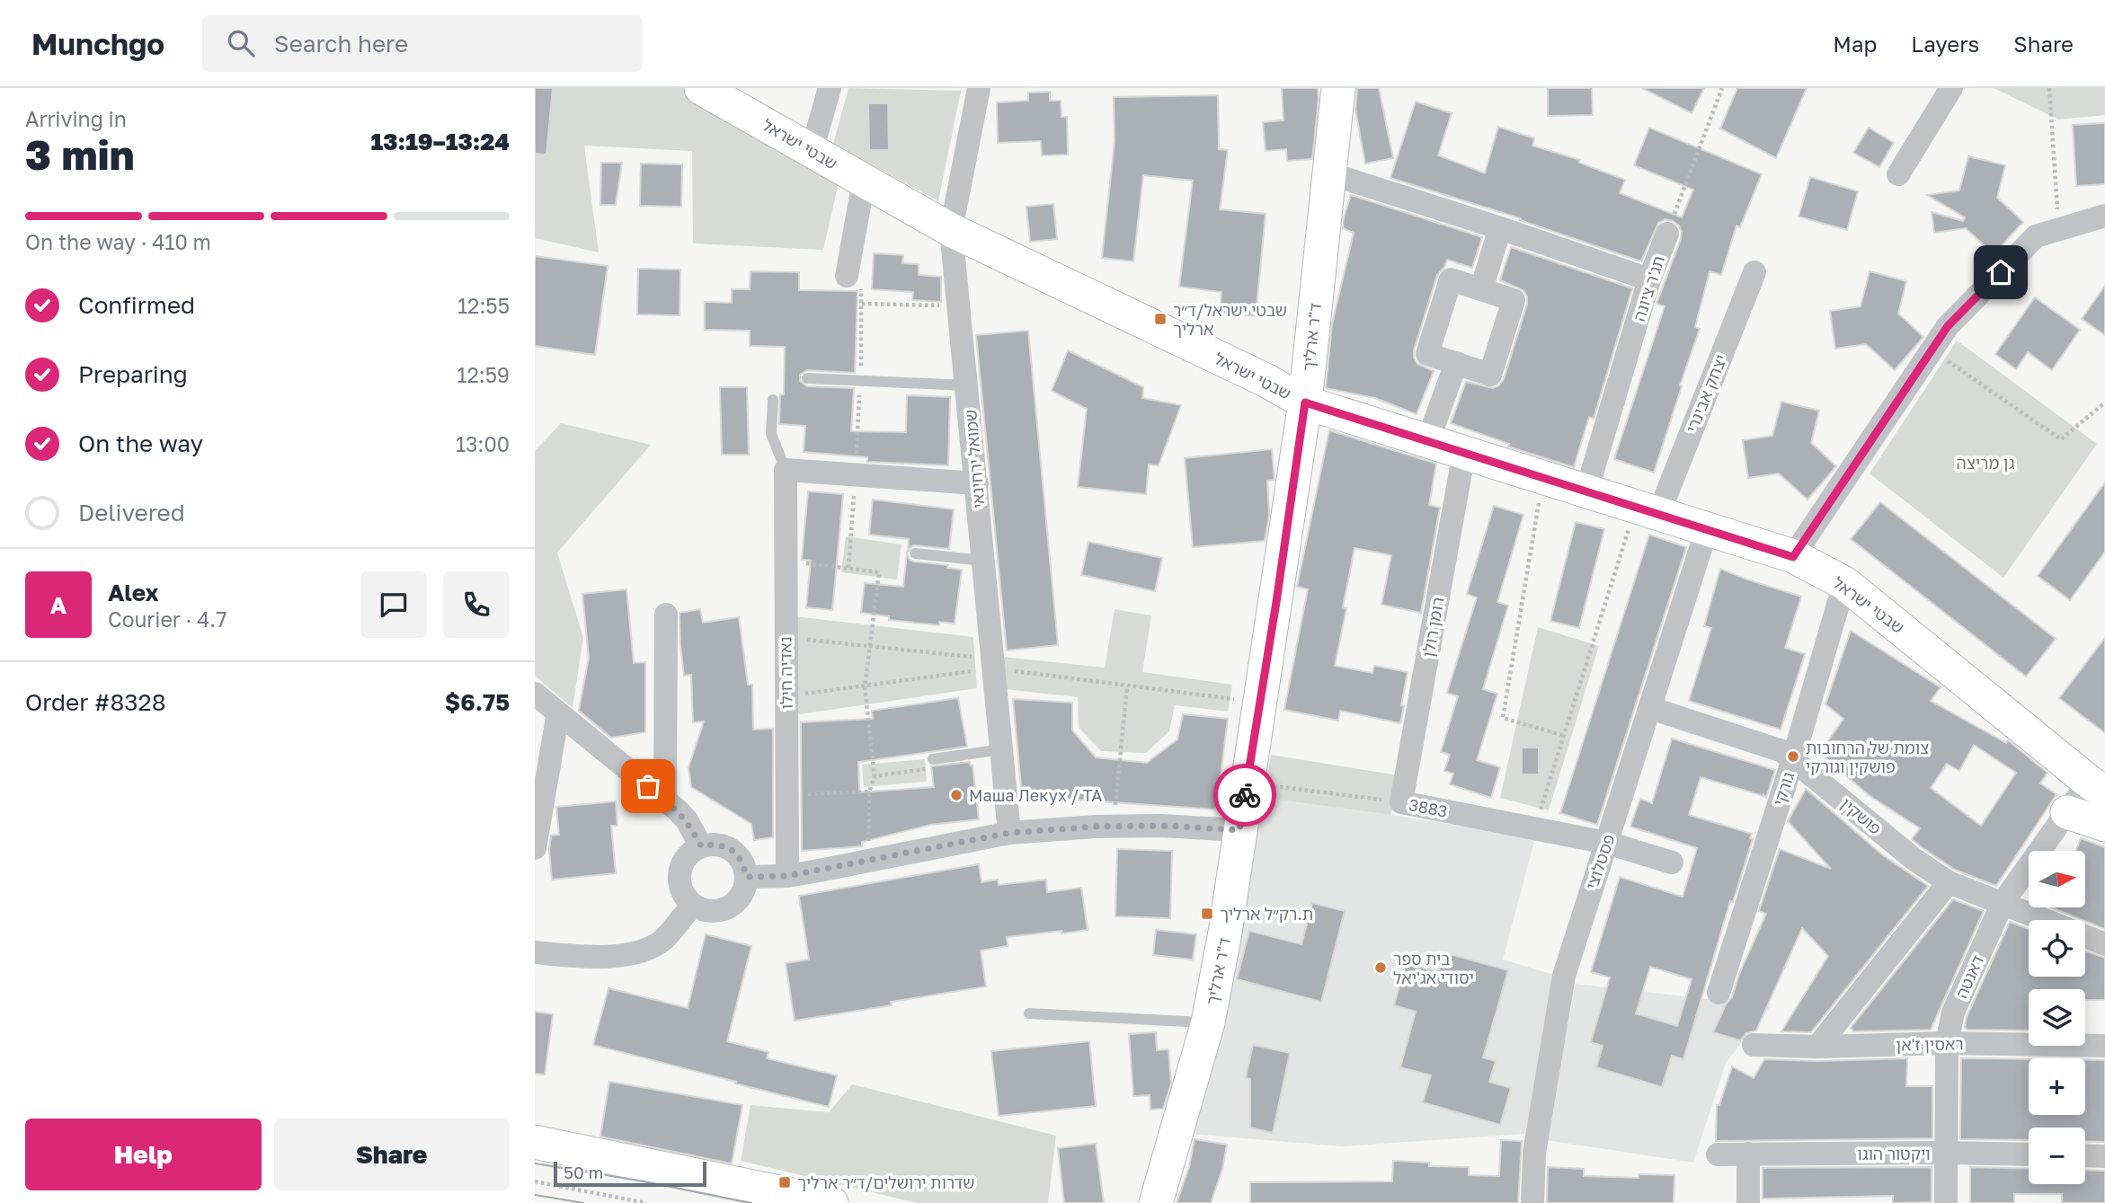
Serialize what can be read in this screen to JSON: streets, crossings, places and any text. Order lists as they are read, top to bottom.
{
  "streets": {
    "street": [
      "שבטי ישראל",
      "תג'ר ציונה",
      "ד\"ר ארליך",
      "יצחק אבינרי",
      "שמואל ירחינאי",
      "רומן רולן",
      "נאדיה חילו",
      "גורקי",
      "3883",
      "פושקין",
      "פסטלוצי",
      "דאנטה",
      "ראסין ז'אן",
      "ויקטור הוגו"
    ]
  },
  "crossings": [
    ["שבטי ישראל", "תג'ר ציונה"],
    ["שבטי ישראל", "ד\"ר ארליך"],
    ["שבטי ישראל", "יצחק אבינרי"],
    ["שבטי ישראל", "שמואל ירחינאי"],
    ["שבטי ישראל", "רומן רולן"],
    ["שבטי ישראל", "גורקי"],
    ["שבטי ישראל", "פסטלוצי"],
    ["שבטי ישראל", "דאנטה"],
    ["ד\"ר ארליך", "3883"],
    ["רומן רולן", "3883"],
    ["גורקי", "פושקין"],
    ["3883", "פסטלוצי"],
    ["פושקין", "פסטלוצי"],
    ["פושקין", "דאנטה"],
    ["דאנטה", "ראסין ז'אן"],
    ["דאנטה", "ויקטור הוגו"]
  ],
  "parks": ["גן מריצה"],
  "places": {
    "transit": ["שבטי ישראל/ד״ר ארליך", "ת.רק״ל ארליך", "שדרות ירושלים/ד״ר ארליך"],
    "other": ["צומת של הרחובות פושקין וגורקי", "Маша Лекух / ТА", "בית ספר יסודי אג'יאל"]
  },
  "scale_bar": "50 m",
  "north": "right",
  "page": {
    "header": "Munchgo",
    "search": "Search here",
    "nav": ["Map", "Layers", "Share"],
    "heading": ["3 min", "Arriving in", "13:19–13:24"],
    "panel": [
      "Alex",
      "Courier · 4.7",
      "Order #8328",
      "$6.75"
    ],
    "bar": "On the way · 410 m",
    "list": [
      ["Confirmed", "12:55"],
      ["Preparing", "12:59"],
      ["On the way", "13:00"],
      "Delivered"
    ],
    "round": "A",
    "map_buttons": ["+", "−"],
    "buttons": ["Help", "Share"],
    "scale": "50 m"
  }
}
